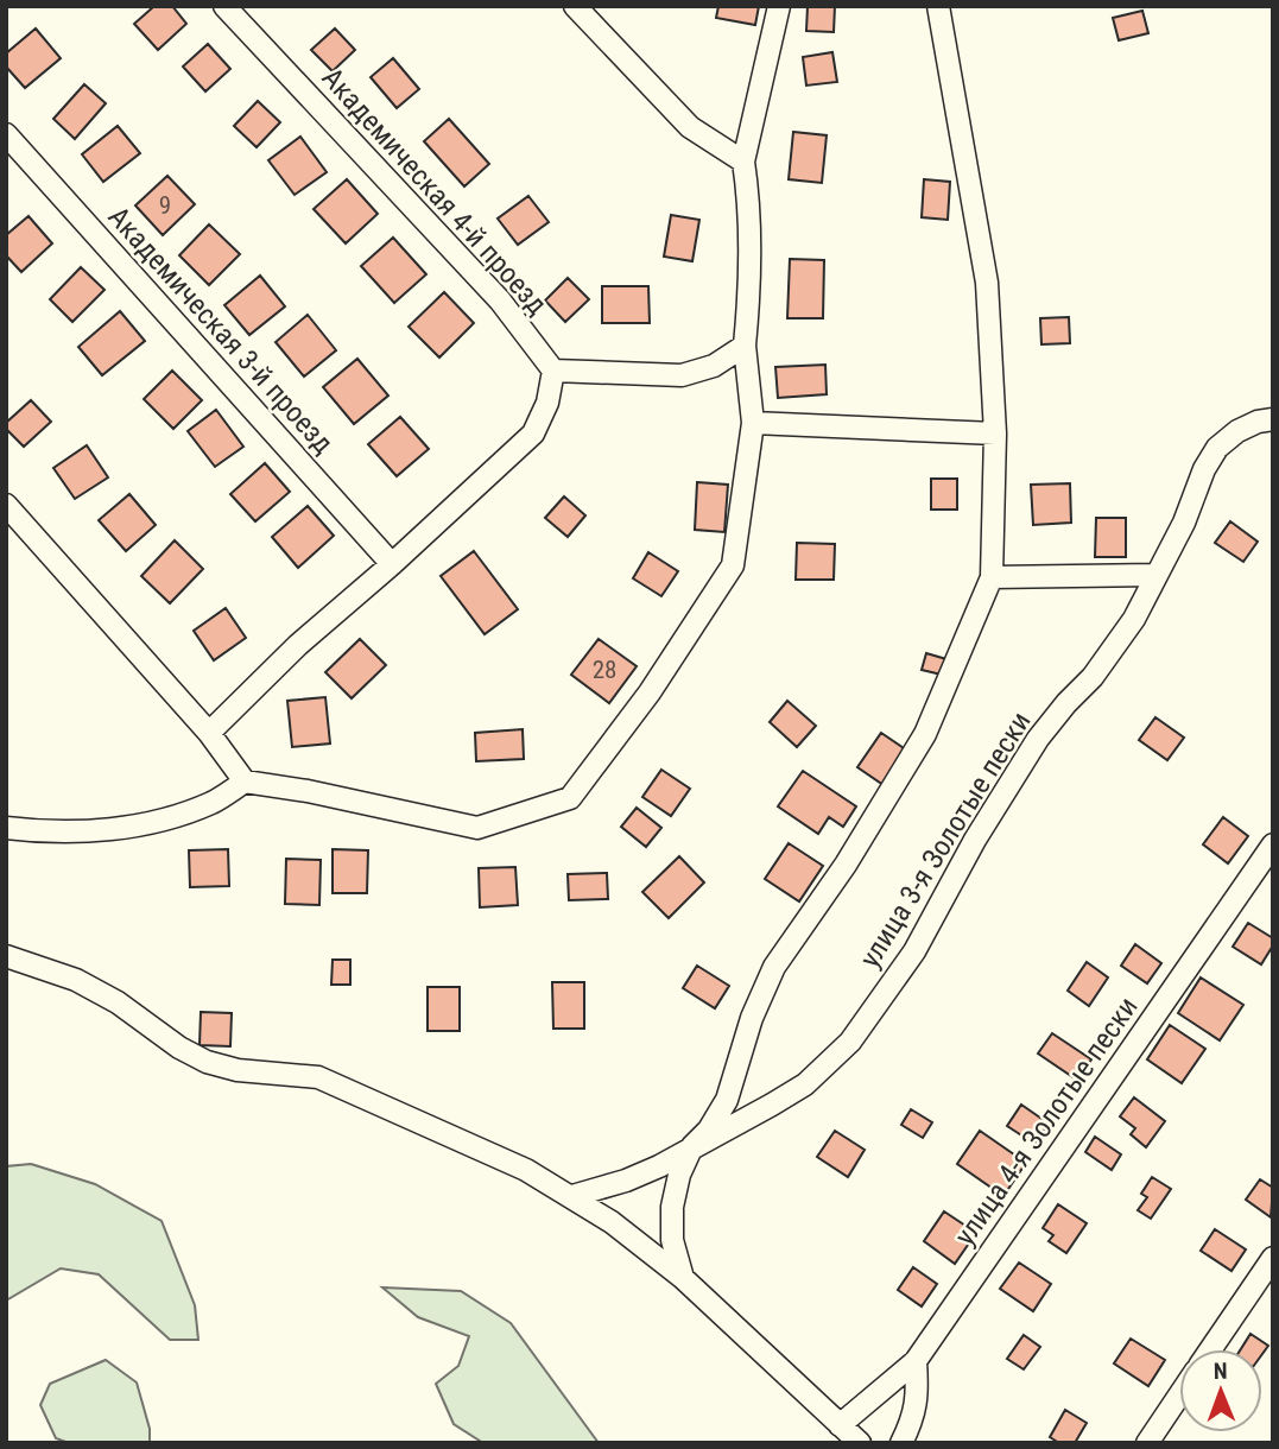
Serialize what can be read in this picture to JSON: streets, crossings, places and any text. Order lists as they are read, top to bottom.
{
  "streets": {
    "street": [
      "Академическая 4-й проезд",
      "Академическая 3-й проезд",
      "улица 3-я Золотые пески",
      "улица 4-я Золотые пески"
    ]
  },
  "house_numbers": ["9", "28"],
  "north": "top"
}
